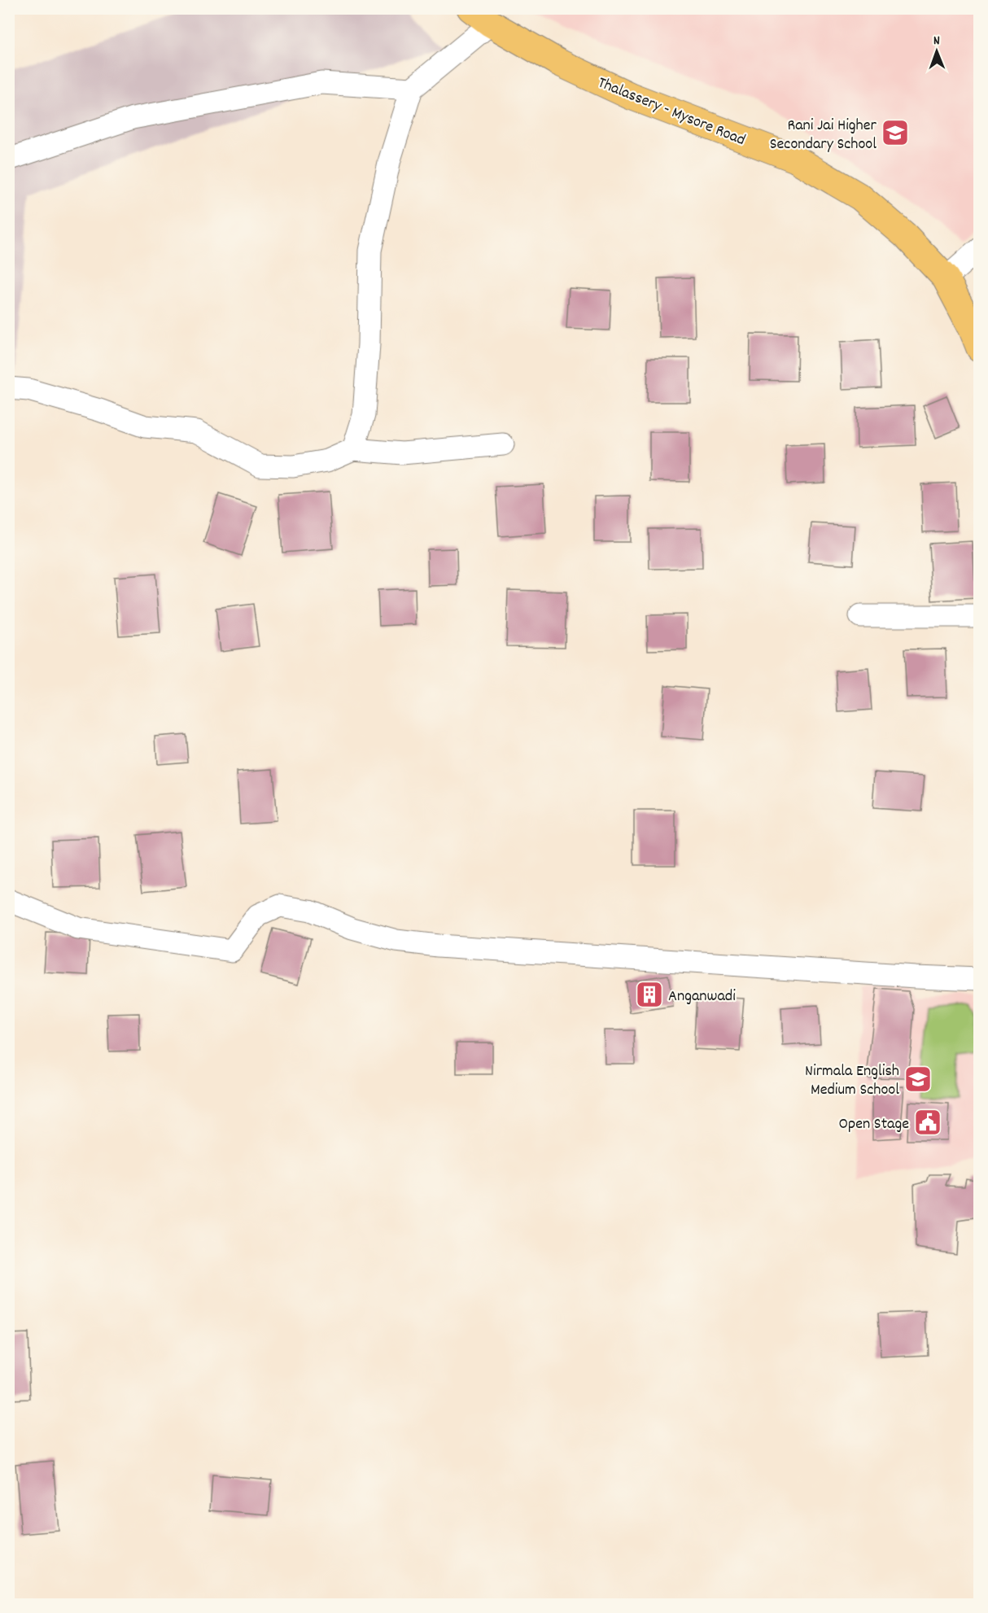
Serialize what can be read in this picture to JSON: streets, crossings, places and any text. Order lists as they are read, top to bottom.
{
  "streets": {
    "main road": ["Thalassery - Mysore Road"]
  },
  "places": {
    "school or university": ["Rani Jai Higher Secondary School", "Nirmala English Medium School"],
    "building": ["Anganwadi"],
    "public building": ["Open Stage"]
  },
  "north": "top"
}
